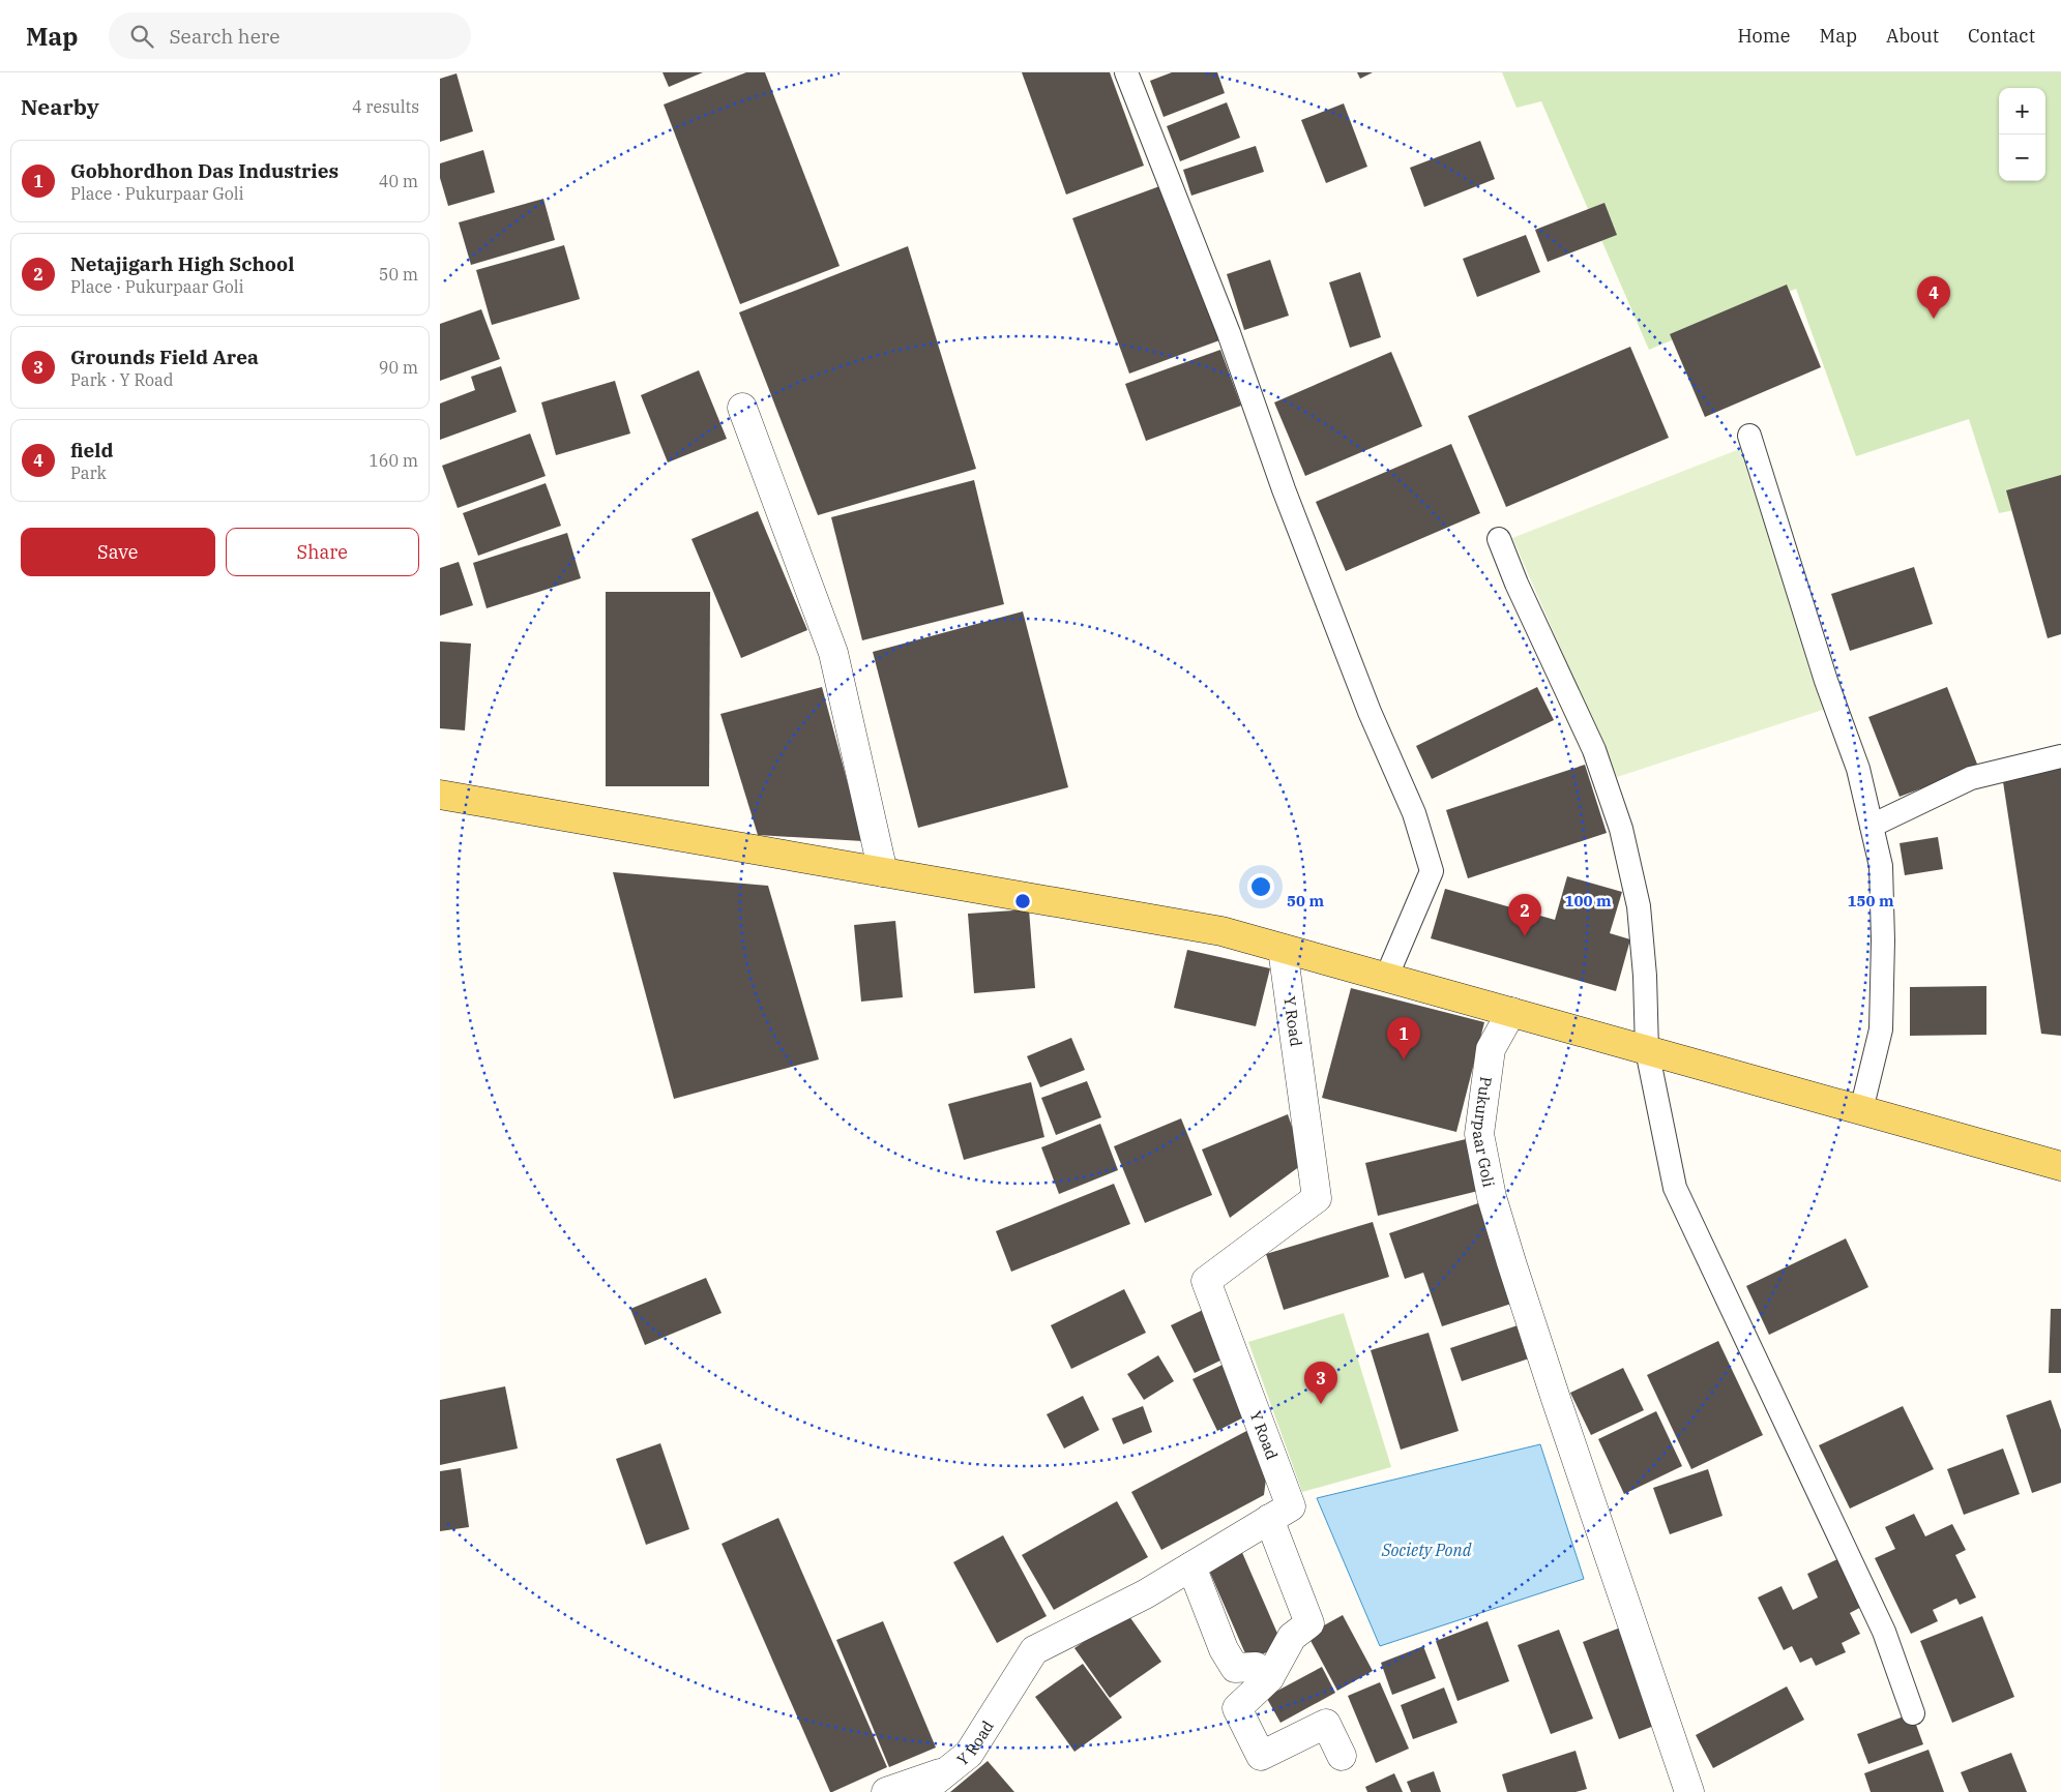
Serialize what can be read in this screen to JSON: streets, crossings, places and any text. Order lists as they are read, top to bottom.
{
  "streets": {
    "street": ["Y Road", "Pukurpaar Goli"]
  },
  "water": ["Society Pond"],
  "page": {
    "header": "Map",
    "search": "Search here",
    "nav": [
      "Home",
      "Map",
      "About",
      "Contact"
    ],
    "heading": ["Nearby", "4 results"],
    "map_buttons": ["+", "−"],
    "list": [
      {
        "mark": "1",
        "name": "Gobhordhon Das Industries",
        "note": "Place · Pukurpaar Goli",
        "value": "40 m"
      },
      {
        "mark": "2",
        "name": "Netajigarh High School",
        "note": "Place · Pukurpaar Goli",
        "value": "50 m"
      },
      {
        "mark": "3",
        "name": "Grounds Field Area",
        "note": "Park · Y Road",
        "value": "90 m"
      },
      {
        "mark": "4",
        "name": "field",
        "note": "Park",
        "value": "160 m"
      }
    ],
    "pins": [
      "4",
      "2",
      "1",
      "3"
    ],
    "buttons": ["Save", "Share"]
  },
  "rings": ["50 m", "100 m", "150 m"]
}
